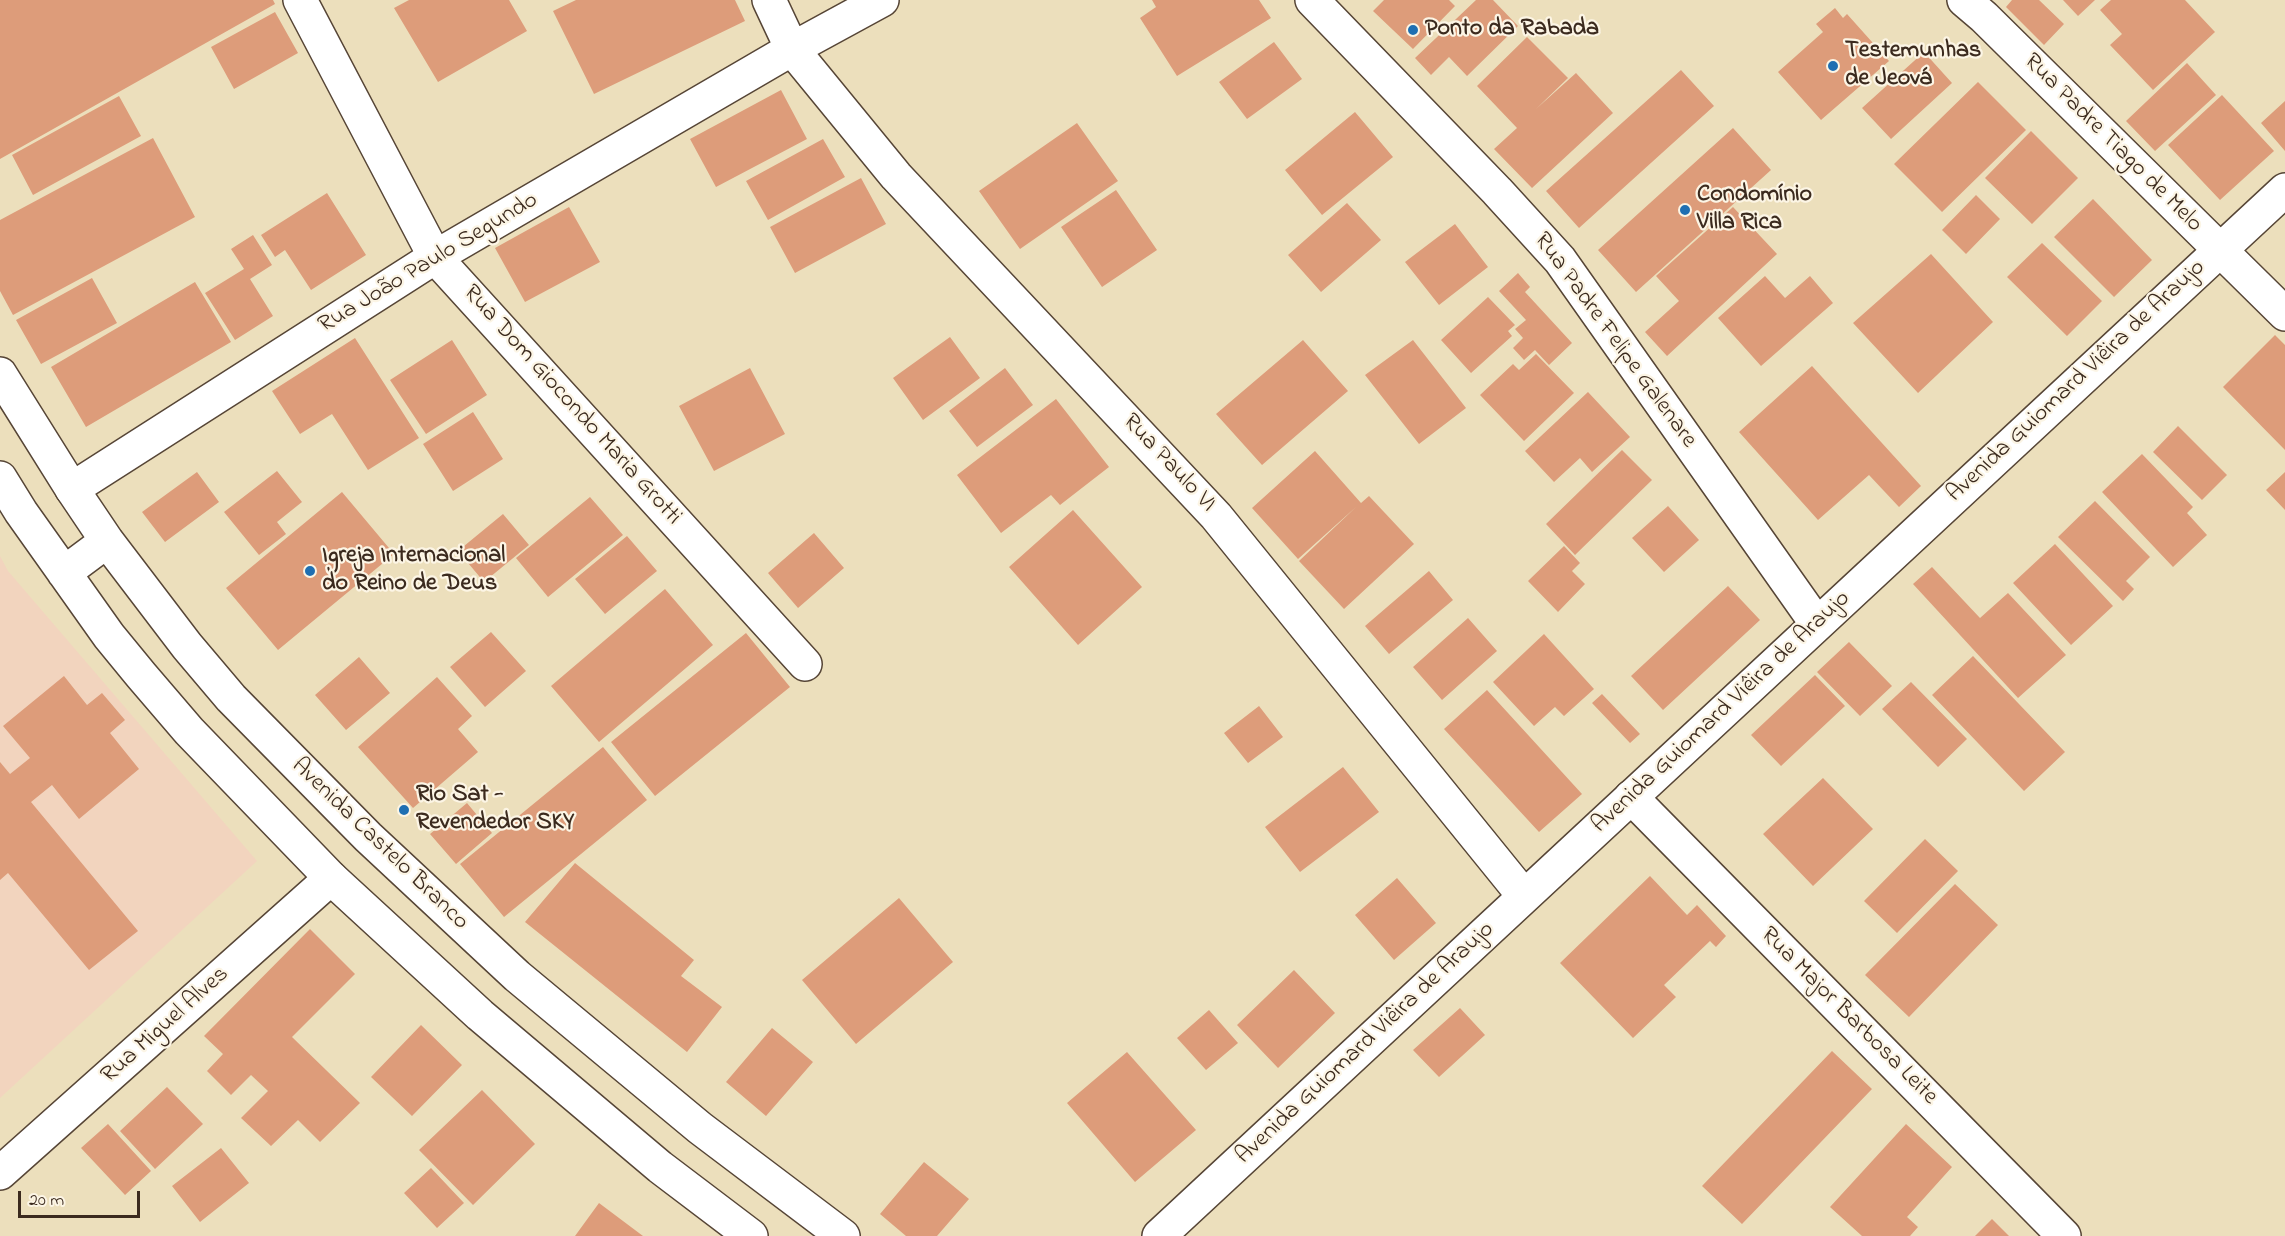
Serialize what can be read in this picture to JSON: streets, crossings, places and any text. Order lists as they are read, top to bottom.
{
  "streets": {
    "main road": [
      "Rua Padre Tiago de Melo",
      "Rua João Paulo Segundo",
      "Rua Padre Felipe Galenare",
      "Avenida Guiomard Viêira de Araujo",
      "Rua Dom Giocondo Maria Grotti",
      "Rua Paulo VI",
      "Avenida Castelo Branco",
      "Rua Major Barbosa Leite",
      "Rua Miguel Alves"
    ]
  },
  "crossings": [
    ["Rua Padre Tiago de Melo", "Avenida Guiomard Viêira de Araujo"],
    ["Rua João Paulo Segundo", "Rua Dom Giocondo Maria Grotti"],
    ["Rua João Paulo Segundo", "Rua Paulo VI"],
    ["Rua João Paulo Segundo", "Avenida Castelo Branco"],
    ["Rua Padre Felipe Galenare", "Avenida Guiomard Viêira de Araujo"],
    ["Avenida Guiomard Viêira de Araujo", "Rua Paulo VI"],
    ["Avenida Guiomard Viêira de Araujo", "Rua Major Barbosa Leite"]
  ],
  "places": [
    "Ponto da Rabada",
    "Testemunhas de Jeová",
    "Condomínio Villa Rica",
    "Igreja Internacional do Reino de Deus",
    "Rio Sat - Revendedor SKY"
  ],
  "scale_bar": "20 m"
}
